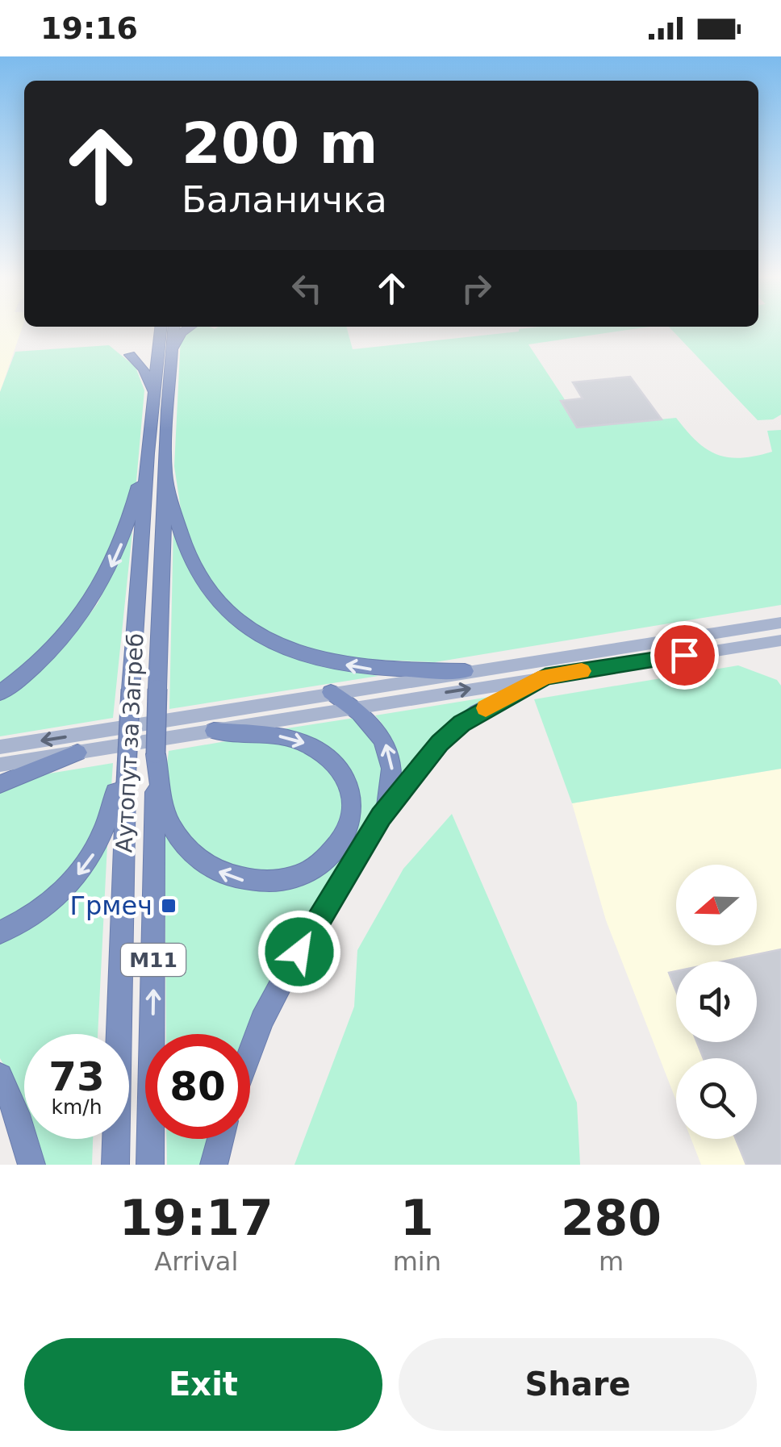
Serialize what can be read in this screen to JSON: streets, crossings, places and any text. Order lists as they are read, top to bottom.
{
  "streets": {
    "highway": ["Аутопут за Загреб", "M11"]
  },
  "places": {
    "transit": ["Грмеч"]
  },
  "north": "left",
  "page": {
    "status": "19:16",
    "turn": ["200 m", "Баланичка"],
    "speed": "73 km/h",
    "limit": "80",
    "eta": [
      "19:17",
      "Arrival",
      "1",
      "min",
      "280",
      "m"
    ],
    "buttons": ["Exit", "Share"]
  }
}
